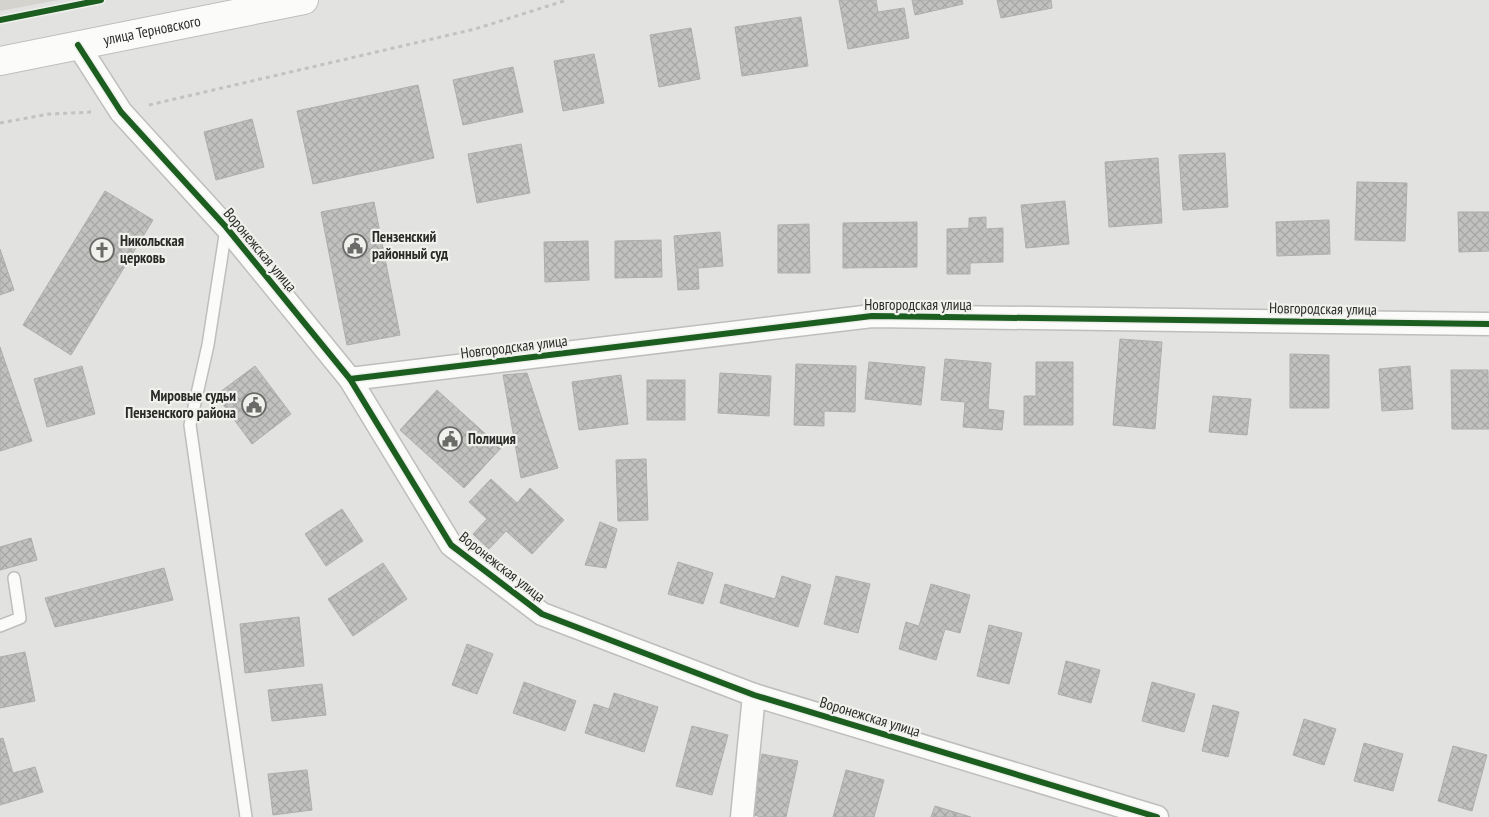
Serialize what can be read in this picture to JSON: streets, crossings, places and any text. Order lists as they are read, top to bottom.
{
  "streets": {
    "main road": ["улица Терновского"],
    "street": ["Воронежская улица", "Новгородская улица"]
  },
  "crossings": [
    ["улица Терновского", "Воронежская улица"],
    ["Воронежская улица", "Новгородская улица"]
  ],
  "places": {
    "public building": ["Пензенский районный суд", "Мировые судьи Пензенского района", "Полиция"],
    "church": ["Никольская церковь"]
  }
}
